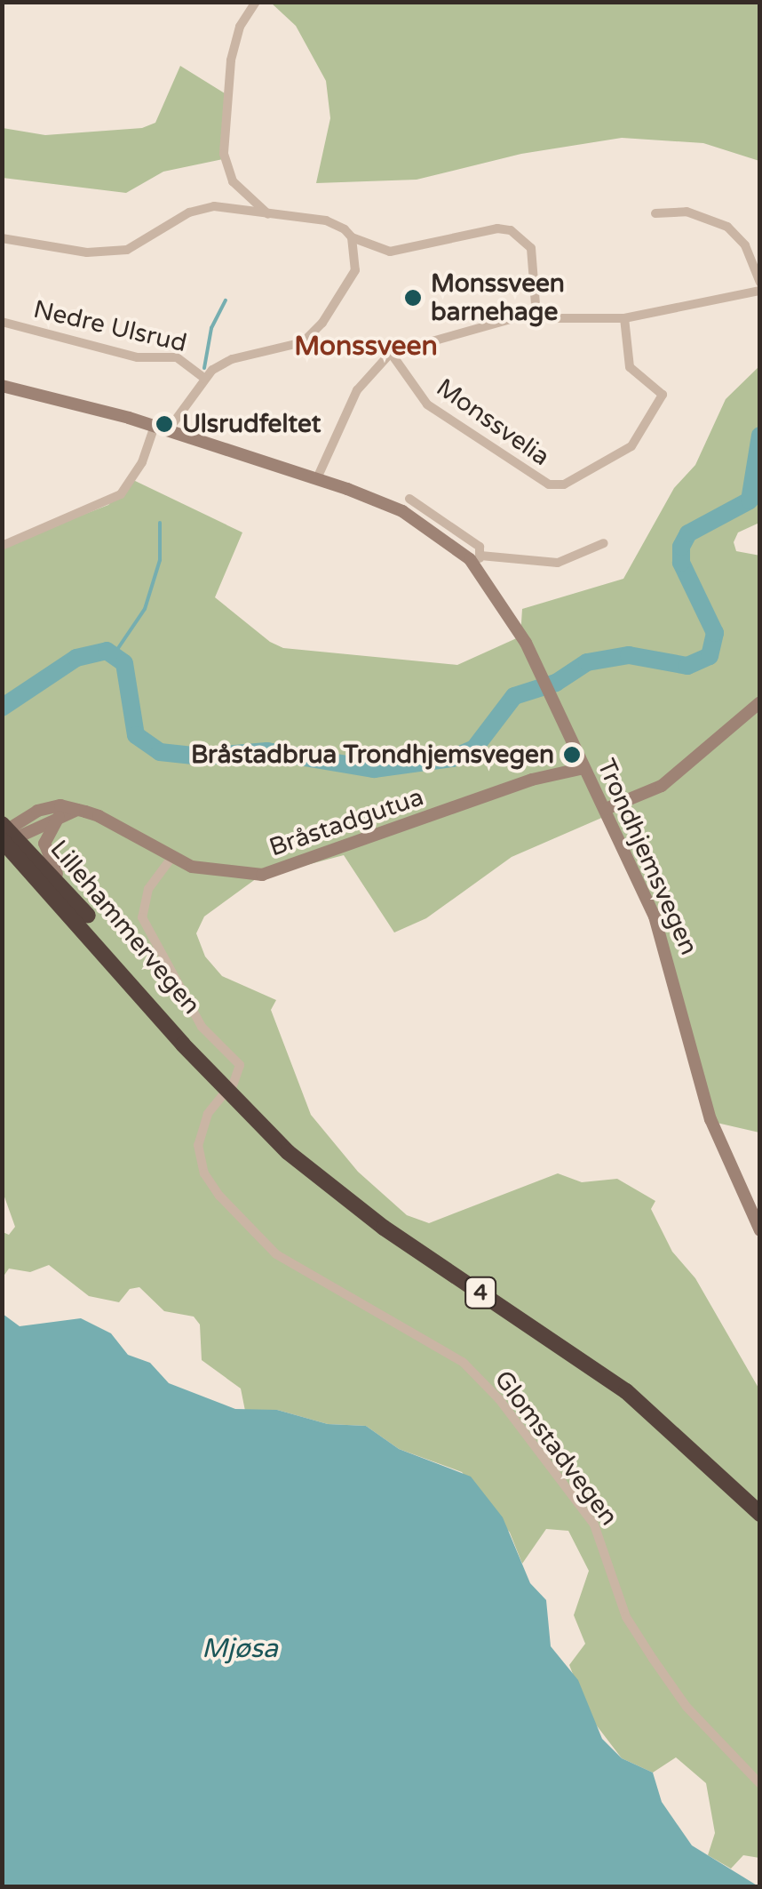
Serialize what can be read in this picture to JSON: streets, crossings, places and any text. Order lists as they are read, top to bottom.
{
  "streets": {
    "highway": ["Lillehammervegen", "4"],
    "main road": ["Bråstadgutua", "Trondhjemsvegen"],
    "street": ["Nedre Ulsrud", "Monssvelia", "Glomstadvegen"]
  },
  "crossings": [
    ["Bråstadgutua", "Trondhjemsvegen"],
    ["Bråstadgutua", "Lillehammervegen"]
  ],
  "districts": ["Monssveen"],
  "water": ["Mjøsa"],
  "places": ["Monssveen barnehage", "Ulsrudfeltet", "Bråstadbrua Trondhjemsvegen"]
}
